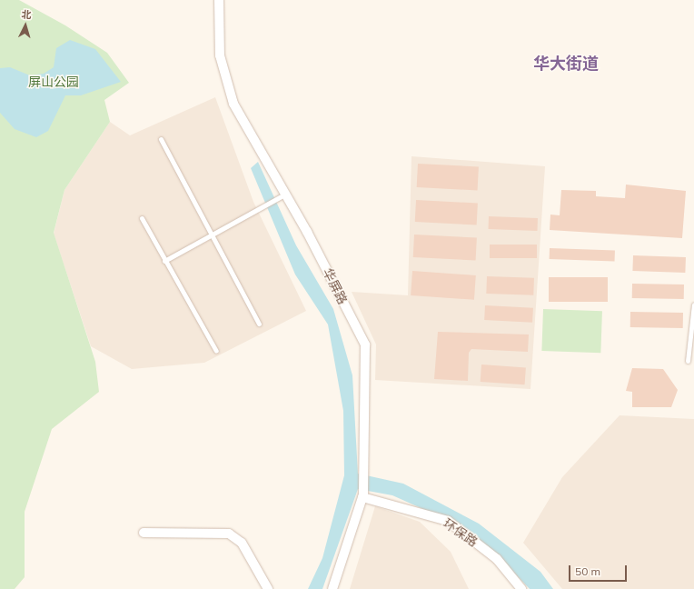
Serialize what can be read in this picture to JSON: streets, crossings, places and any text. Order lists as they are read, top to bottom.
{
  "streets": {
    "street": ["华屏路", "环保路"]
  },
  "crossings": [
    ["华屏路", "环保路"]
  ],
  "districts": ["华大街道"],
  "parks": ["屏山公园"],
  "scale_bar": "50 m",
  "north": "top"
}
